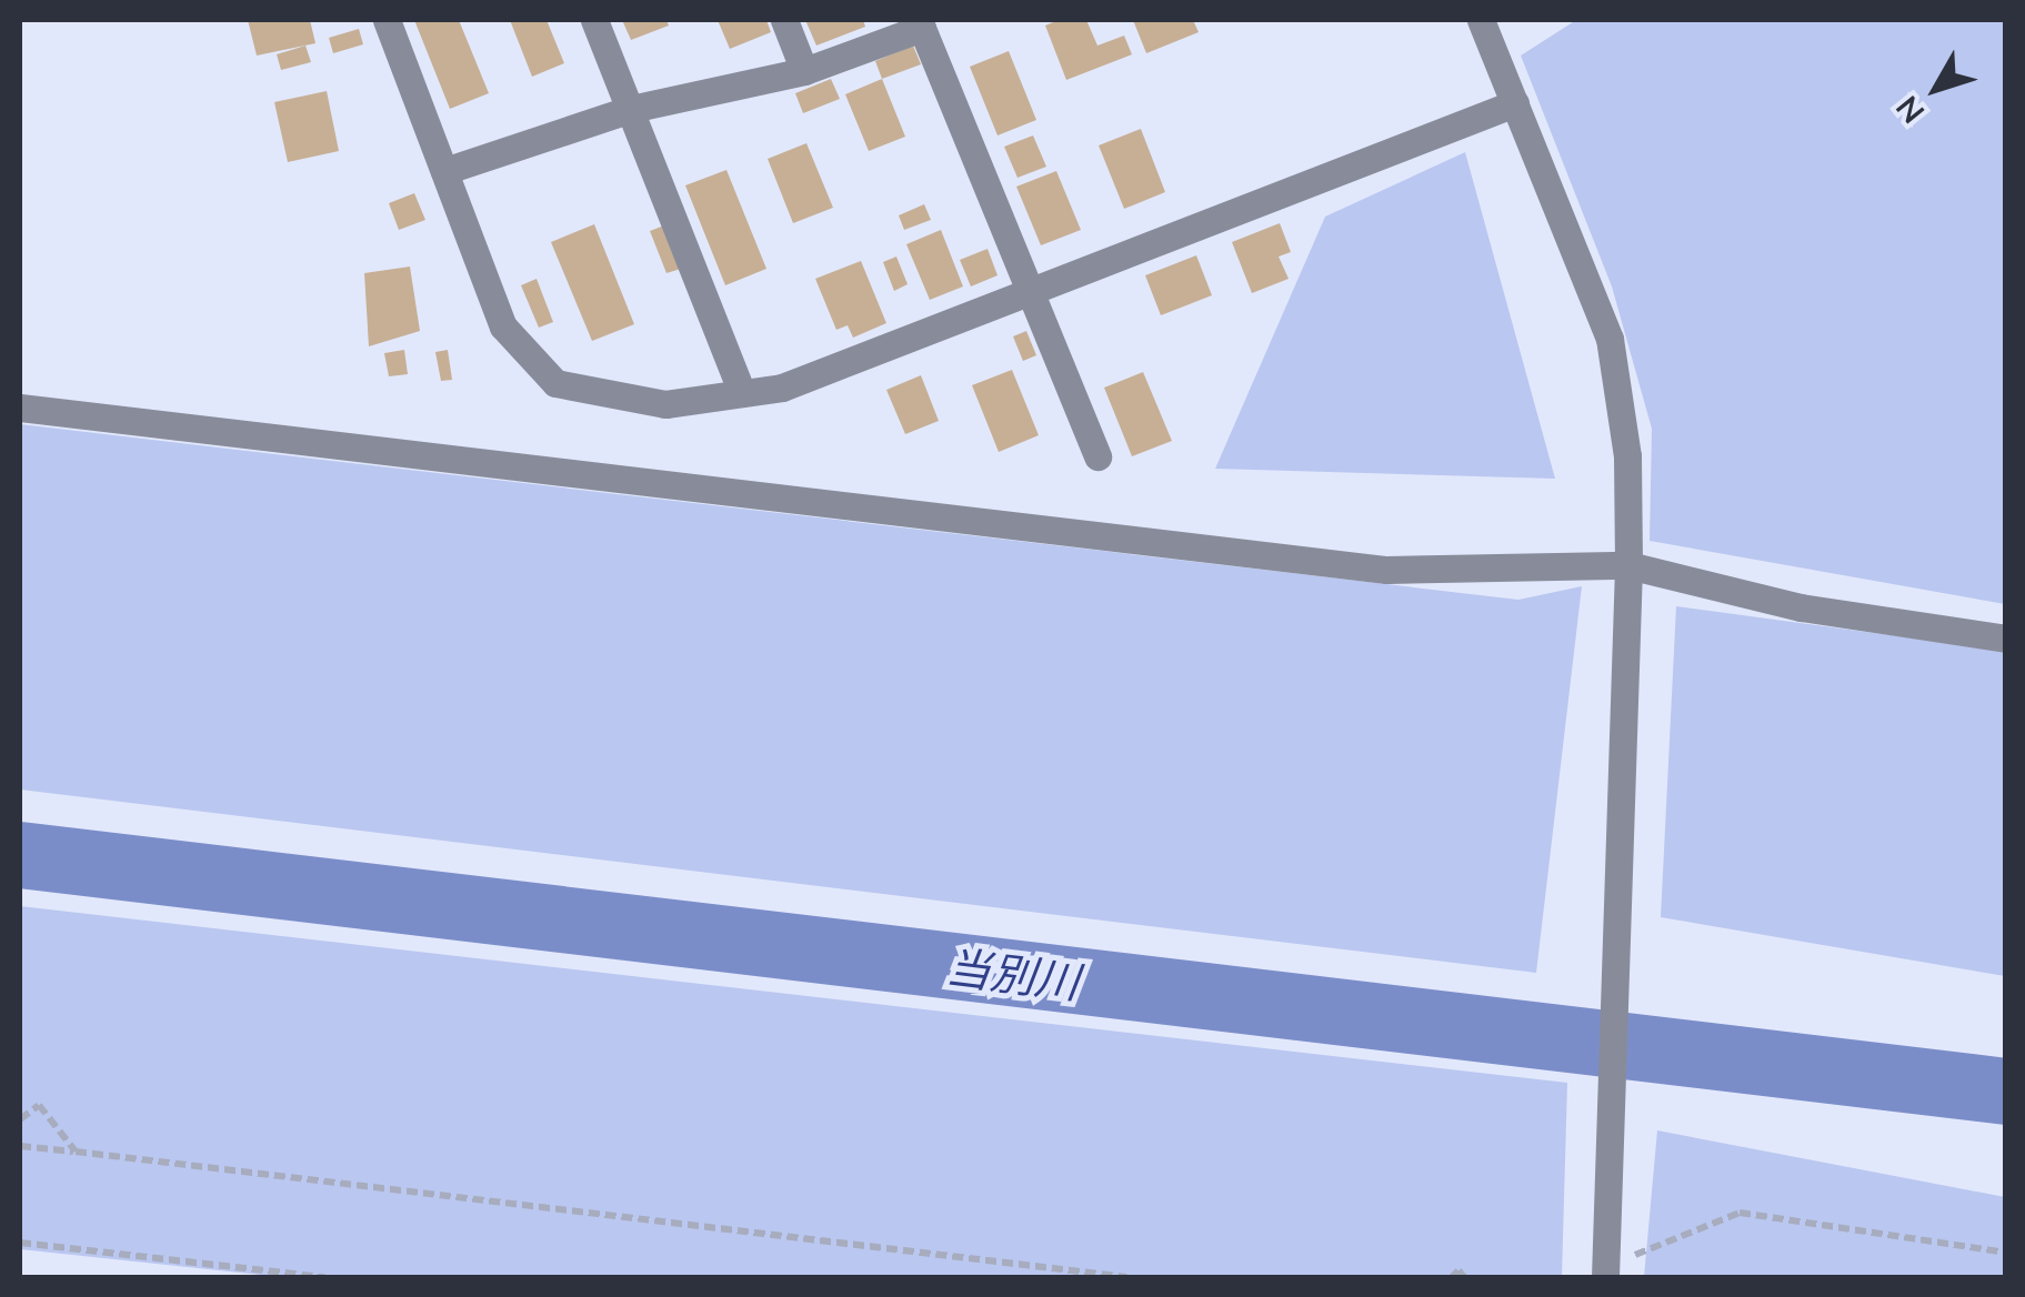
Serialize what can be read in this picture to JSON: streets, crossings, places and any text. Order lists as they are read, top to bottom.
{
  "water": ["当別川"],
  "north": "bottom left"
}
